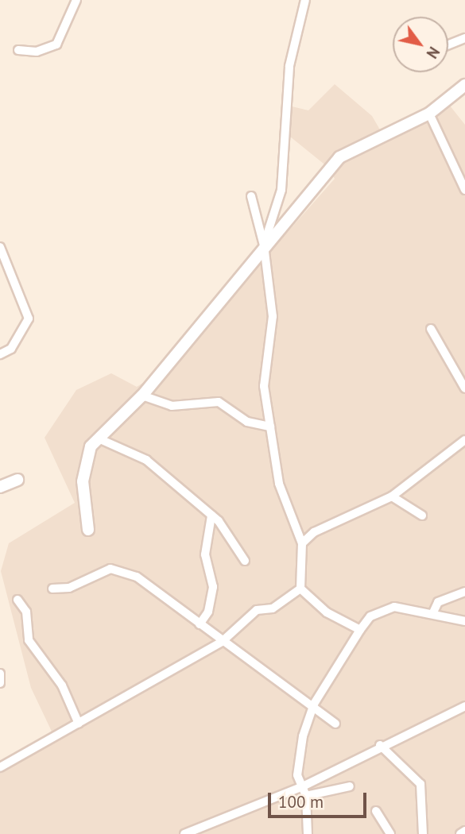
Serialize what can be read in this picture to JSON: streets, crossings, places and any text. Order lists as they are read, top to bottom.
{
  "scale_bar": "100 m",
  "north": "bottom right"
}
